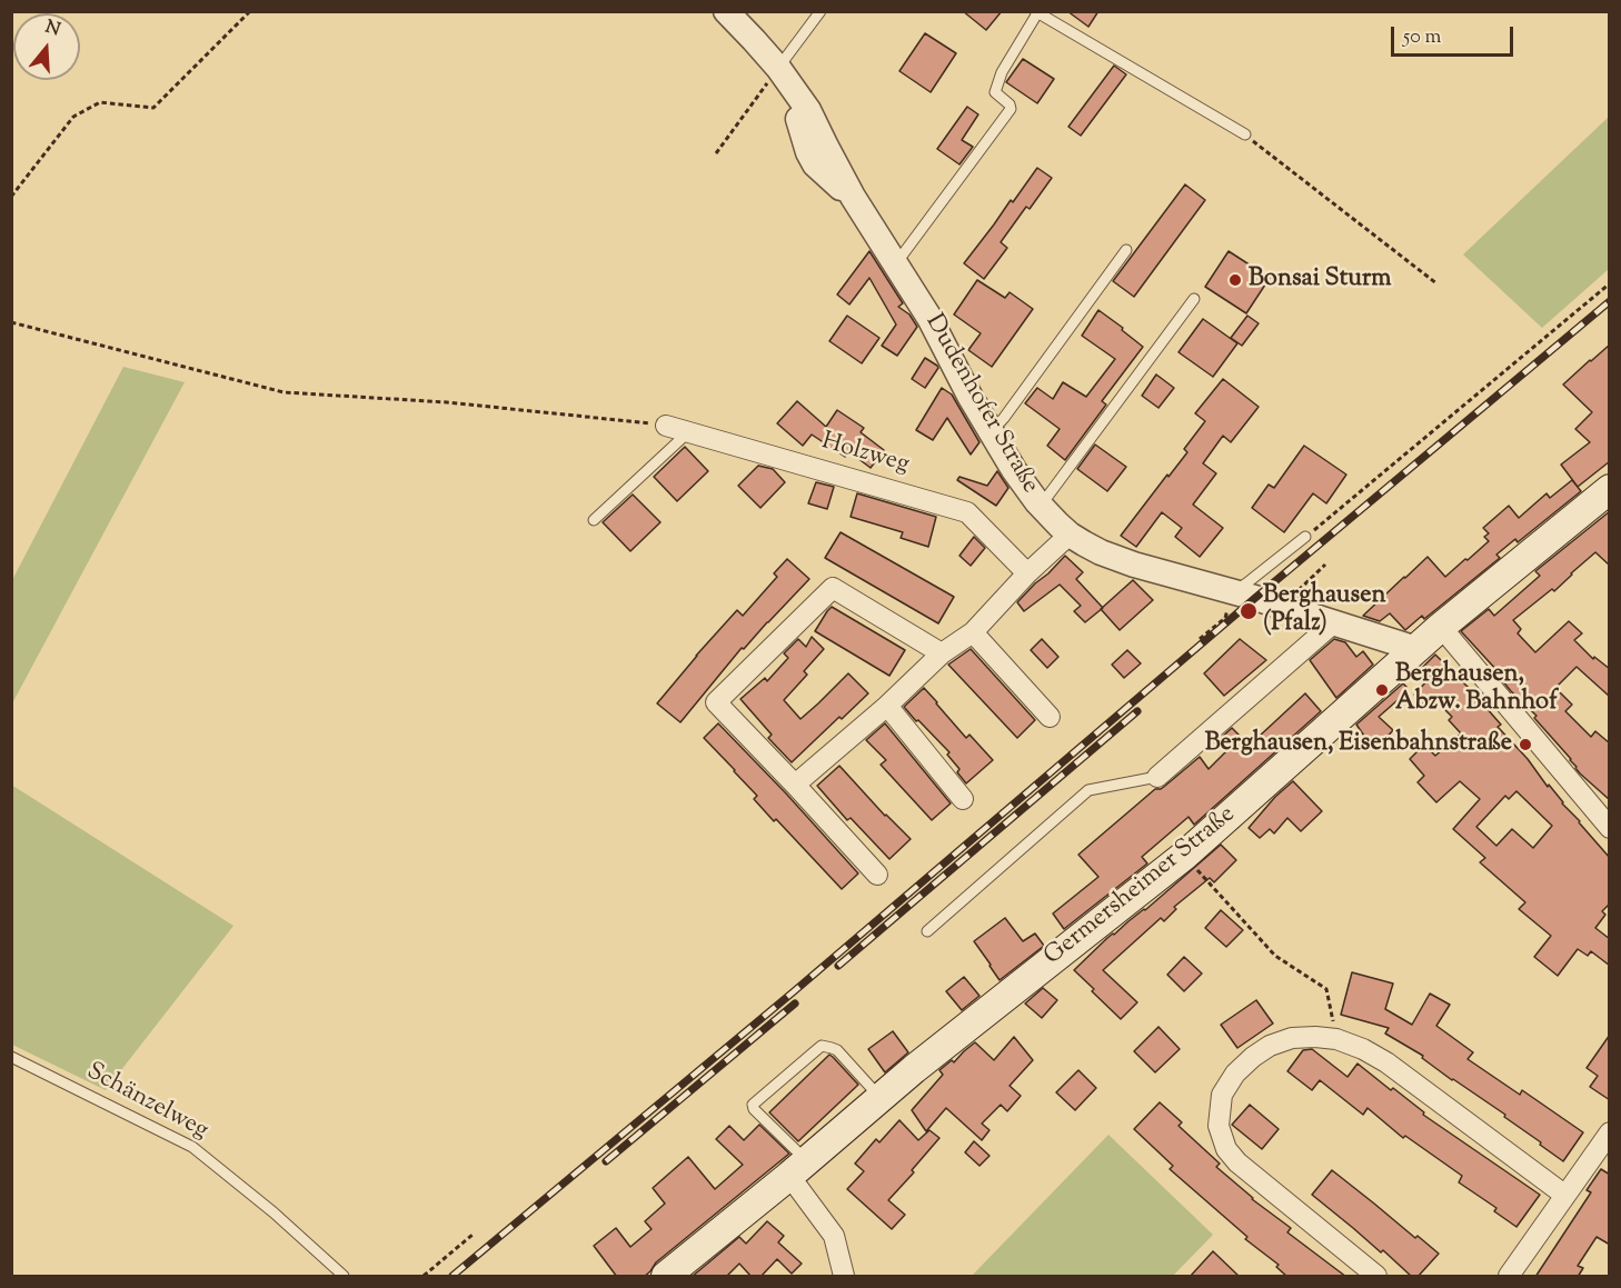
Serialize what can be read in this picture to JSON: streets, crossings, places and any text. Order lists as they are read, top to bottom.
{
  "streets": {
    "main road": ["Germersheimer Straße"],
    "street": ["Dudenhofer Straße", "Holzweg"],
    "lane": ["Schänzelweg"]
  },
  "crossings": [
    ["Dudenhofer Straße", "Germersheimer Straße"]
  ],
  "places": [
    "Bonsai Sturm",
    "Berghausen (Pfalz)",
    "Berghausen, Abzw. Bahnhof",
    "Berghausen, Eisenbahnstraße"
  ],
  "scale_bar": "50 m",
  "north": "top"
}
